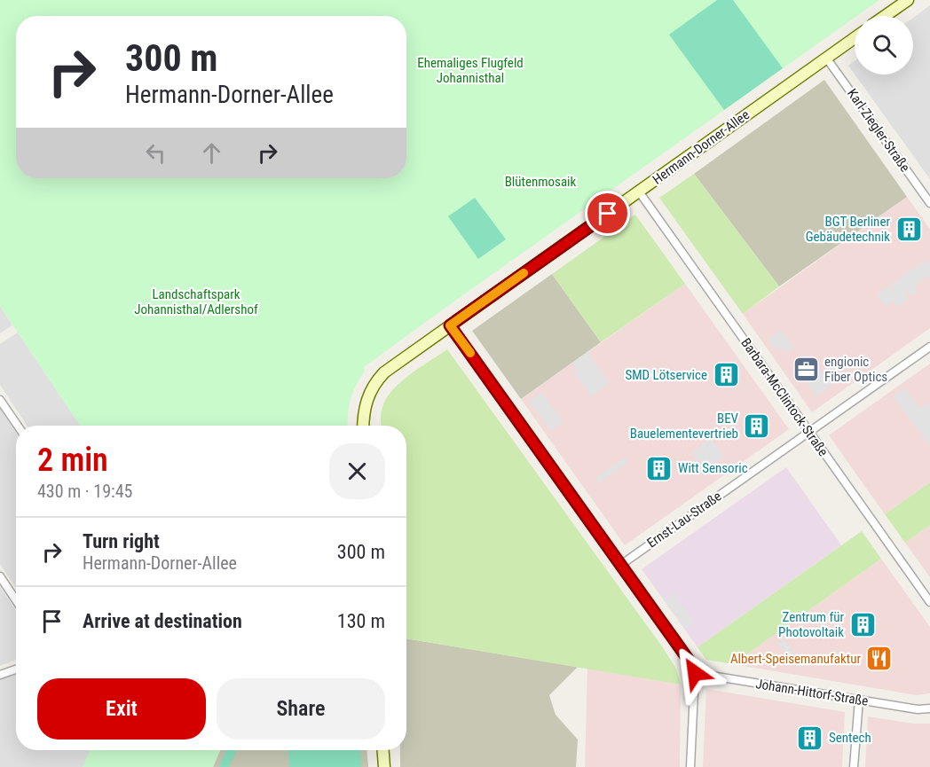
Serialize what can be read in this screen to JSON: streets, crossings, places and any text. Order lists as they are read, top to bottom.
{
  "streets": {
    "street": [
      "Karl-Ziegler-Straße",
      "Hermann-Dorner-Allee",
      "Barbara-McClintock-Straße",
      "Ernst-Lau-Straße",
      "Johann-Hittorf-Straße"
    ]
  },
  "crossings": [
    ["Karl-Ziegler-Straße", "Hermann-Dorner-Allee"],
    ["Hermann-Dorner-Allee", "Barbara-McClintock-Straße"],
    ["Barbara-McClintock-Straße", "Ernst-Lau-Straße"]
  ],
  "parks": ["Ehemaliges Flugfeld Johannisthal", "Blütenmosaik", "Landschaftspark Johannisthal/Adlershof"],
  "places": {
    "building": [
      "BGT Berliner Gebäudetechnik",
      "SMD Lötservice",
      "BEV Bauelementevertrieb",
      "Witt Sensoric",
      "Zentrum für Photovoltaik",
      "Sentech"
    ],
    "office": ["engionic Fiber Optics"],
    "restaurant": ["Albert-Speisemanufaktur"]
  },
  "page": {
    "turn": ["300 m", "Hermann-Dorner-Allee"],
    "heading": ["2 min", "430 m · 19:45"],
    "list": [
      {
        "name": "Turn right",
        "note": "Hermann-Dorner-Allee",
        "value": "300 m"
      },
      {
        "name": "Arrive at destination",
        "value": "130 m"
      }
    ],
    "buttons": ["Exit", "Share"]
  }
}
